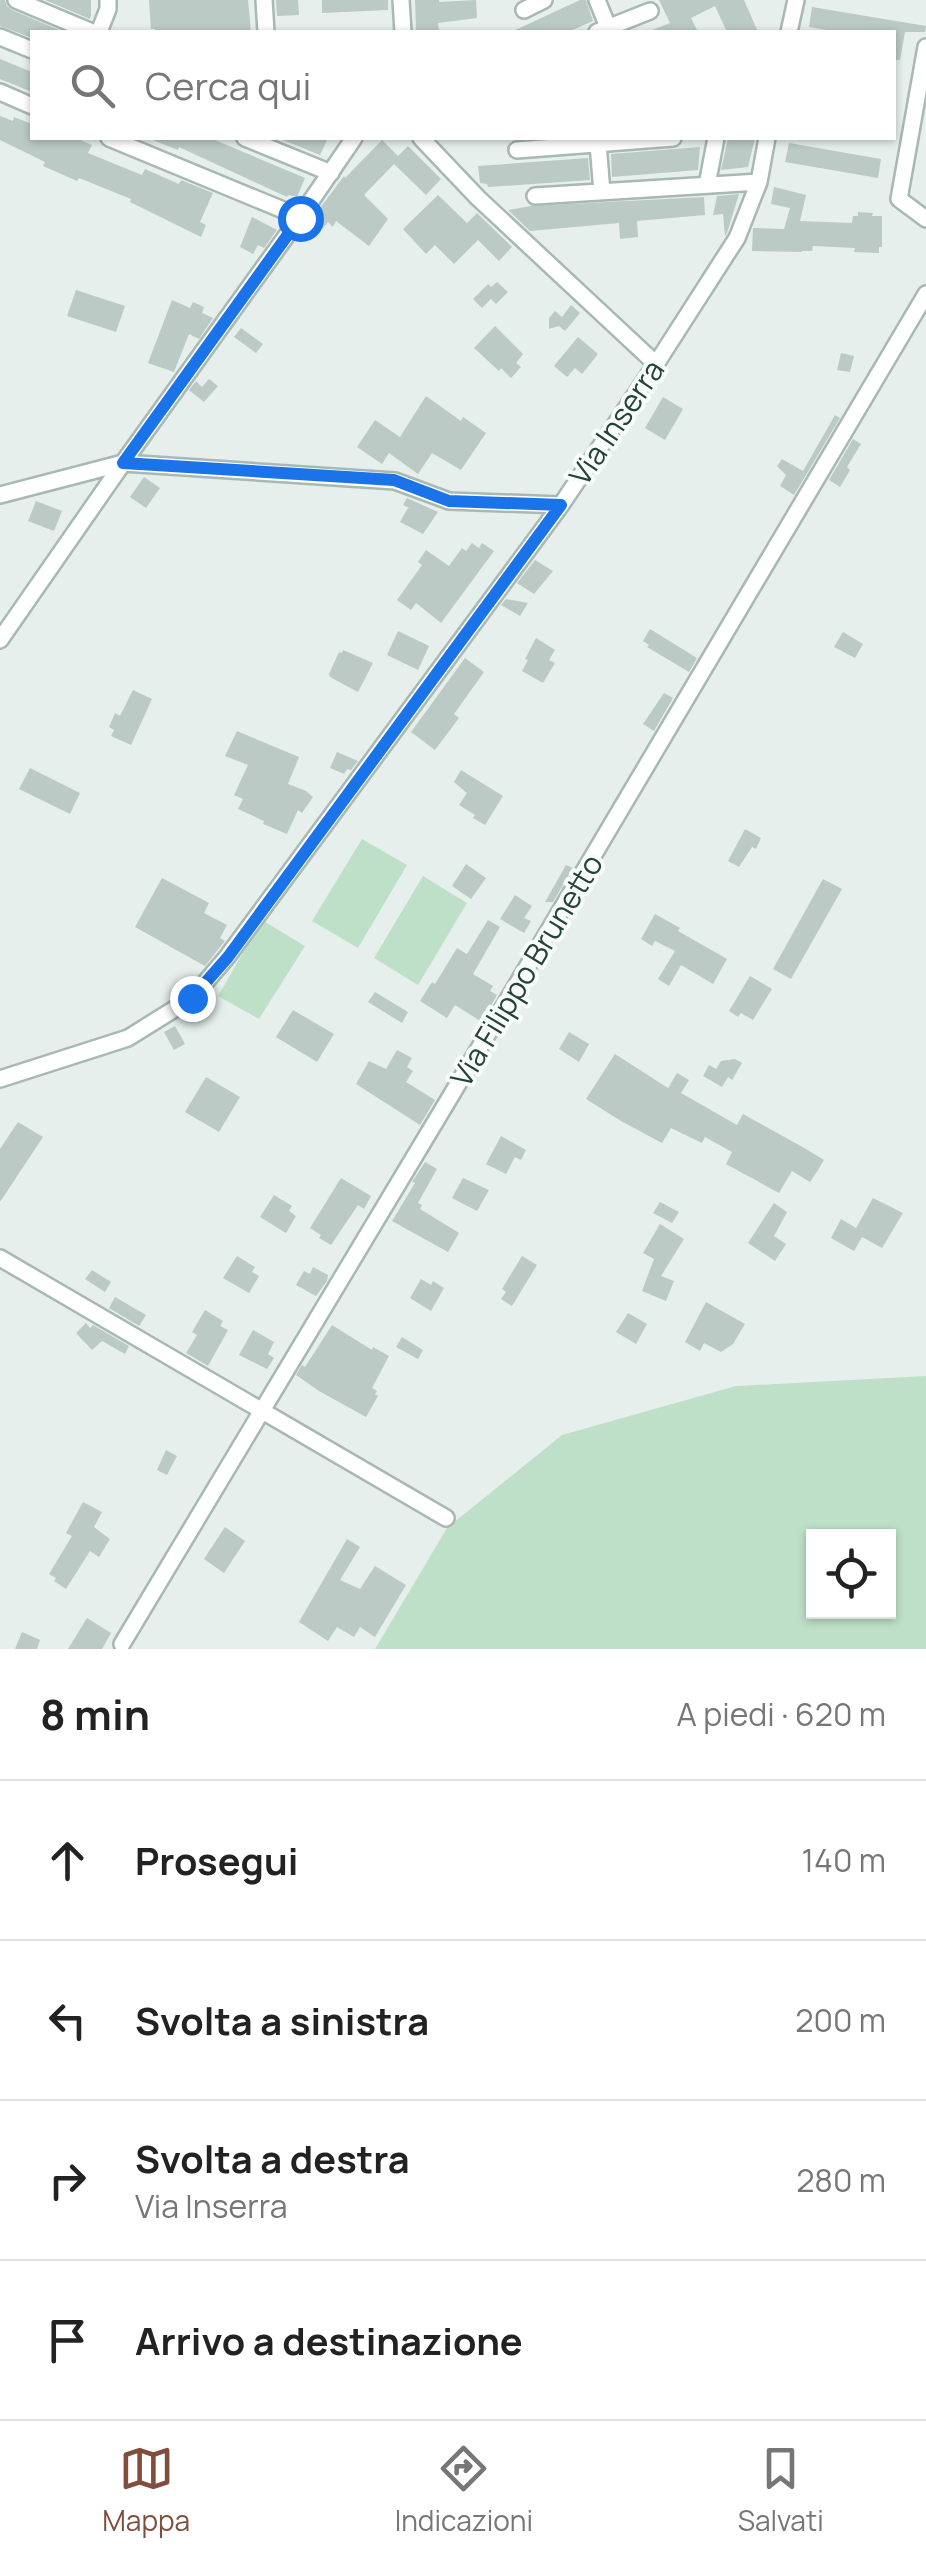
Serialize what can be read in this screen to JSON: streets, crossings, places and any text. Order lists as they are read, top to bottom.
{
  "streets": {
    "street": ["Via Inserra", "Via Filippo Brunetto"]
  },
  "page": {
    "search": "Cerca qui",
    "heading": ["8 min", "A piedi · 620 m"],
    "list": [
      ["Prosegui", "140 m"],
      ["Svolta a sinistra", "200 m"],
      ["Svolta a destra", "Via Inserra", "280 m"],
      "Arrivo a destinazione"
    ],
    "nav": ["Mappa", "Indicazioni", "Salvati"]
  }
}
